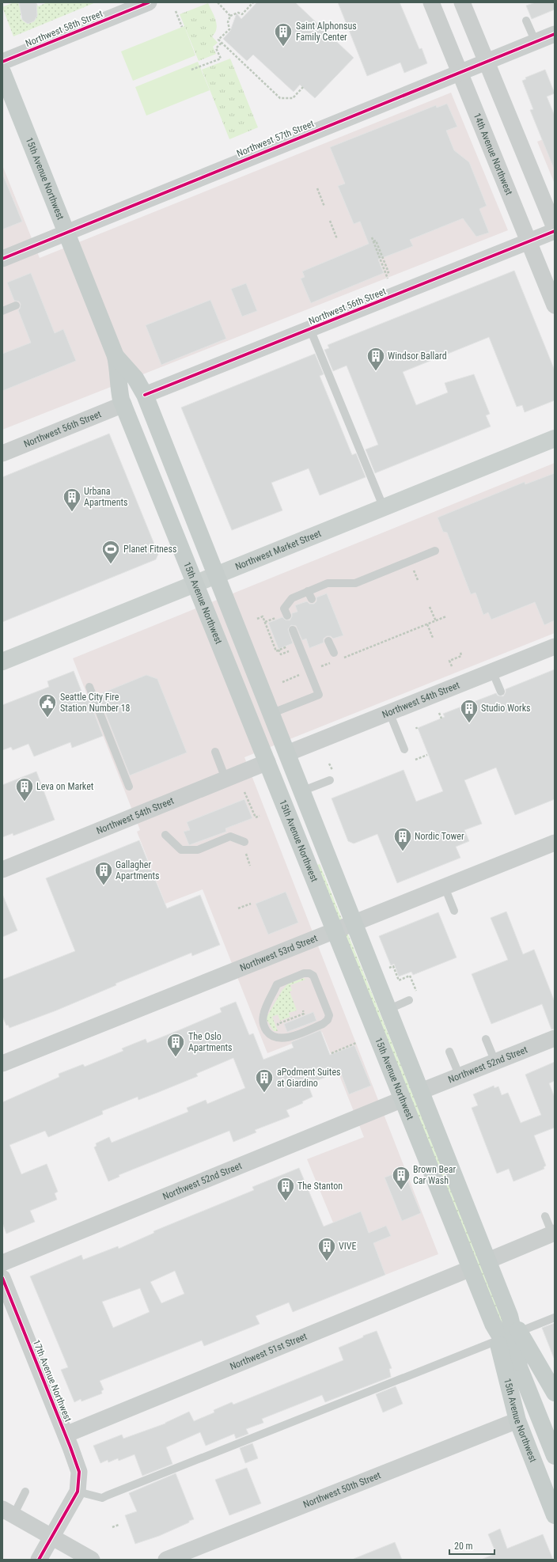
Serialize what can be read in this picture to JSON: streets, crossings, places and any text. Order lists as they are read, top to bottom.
{
  "streets": {
    "main road": ["15th Avenue Northwest", "Northwest Market Street"],
    "street": [
      "Northwest 58th Street",
      "Northwest 57th Street",
      "14th Avenue Northwest",
      "Northwest 56th Street",
      "Northwest 54th Street",
      "Northwest 53rd Street",
      "Northwest 52nd Street",
      "Northwest 51st Street",
      "17th Avenue Northwest",
      "Northwest 50th Street"
    ]
  },
  "crossings": [
    ["Northwest 57th Street", "14th Avenue Northwest"],
    ["Northwest 57th Street", "15th Avenue Northwest"],
    ["14th Avenue Northwest", "Northwest 56th Street"],
    ["15th Avenue Northwest", "Northwest 56th Street"],
    ["15th Avenue Northwest", "Northwest Market Street"],
    ["15th Avenue Northwest", "Northwest 54th Street"],
    ["15th Avenue Northwest", "Northwest 53rd Street"],
    ["15th Avenue Northwest", "Northwest 52nd Street"],
    ["15th Avenue Northwest", "Northwest 51st Street"],
    ["15th Avenue Northwest", "Northwest 50th Street"],
    ["Northwest 51st Street", "17th Avenue Northwest"]
  ],
  "places": {
    "building": [
      "Saint Alphonsus Family Center",
      "Windsor Ballard",
      "Urbana Apartments",
      "Studio Works",
      "Leva on Market",
      "Nordic Tower",
      "Gallagher Apartments",
      "The Oslo Apartments",
      "aPodment Suites at Giardino",
      "Brown Bear Car Wash",
      "The Stanton",
      "VIVE"
    ],
    "sports": ["Planet Fitness"],
    "public building": ["Seattle City Fire Station Number 18"]
  },
  "scale_bar": "20 m"
}
